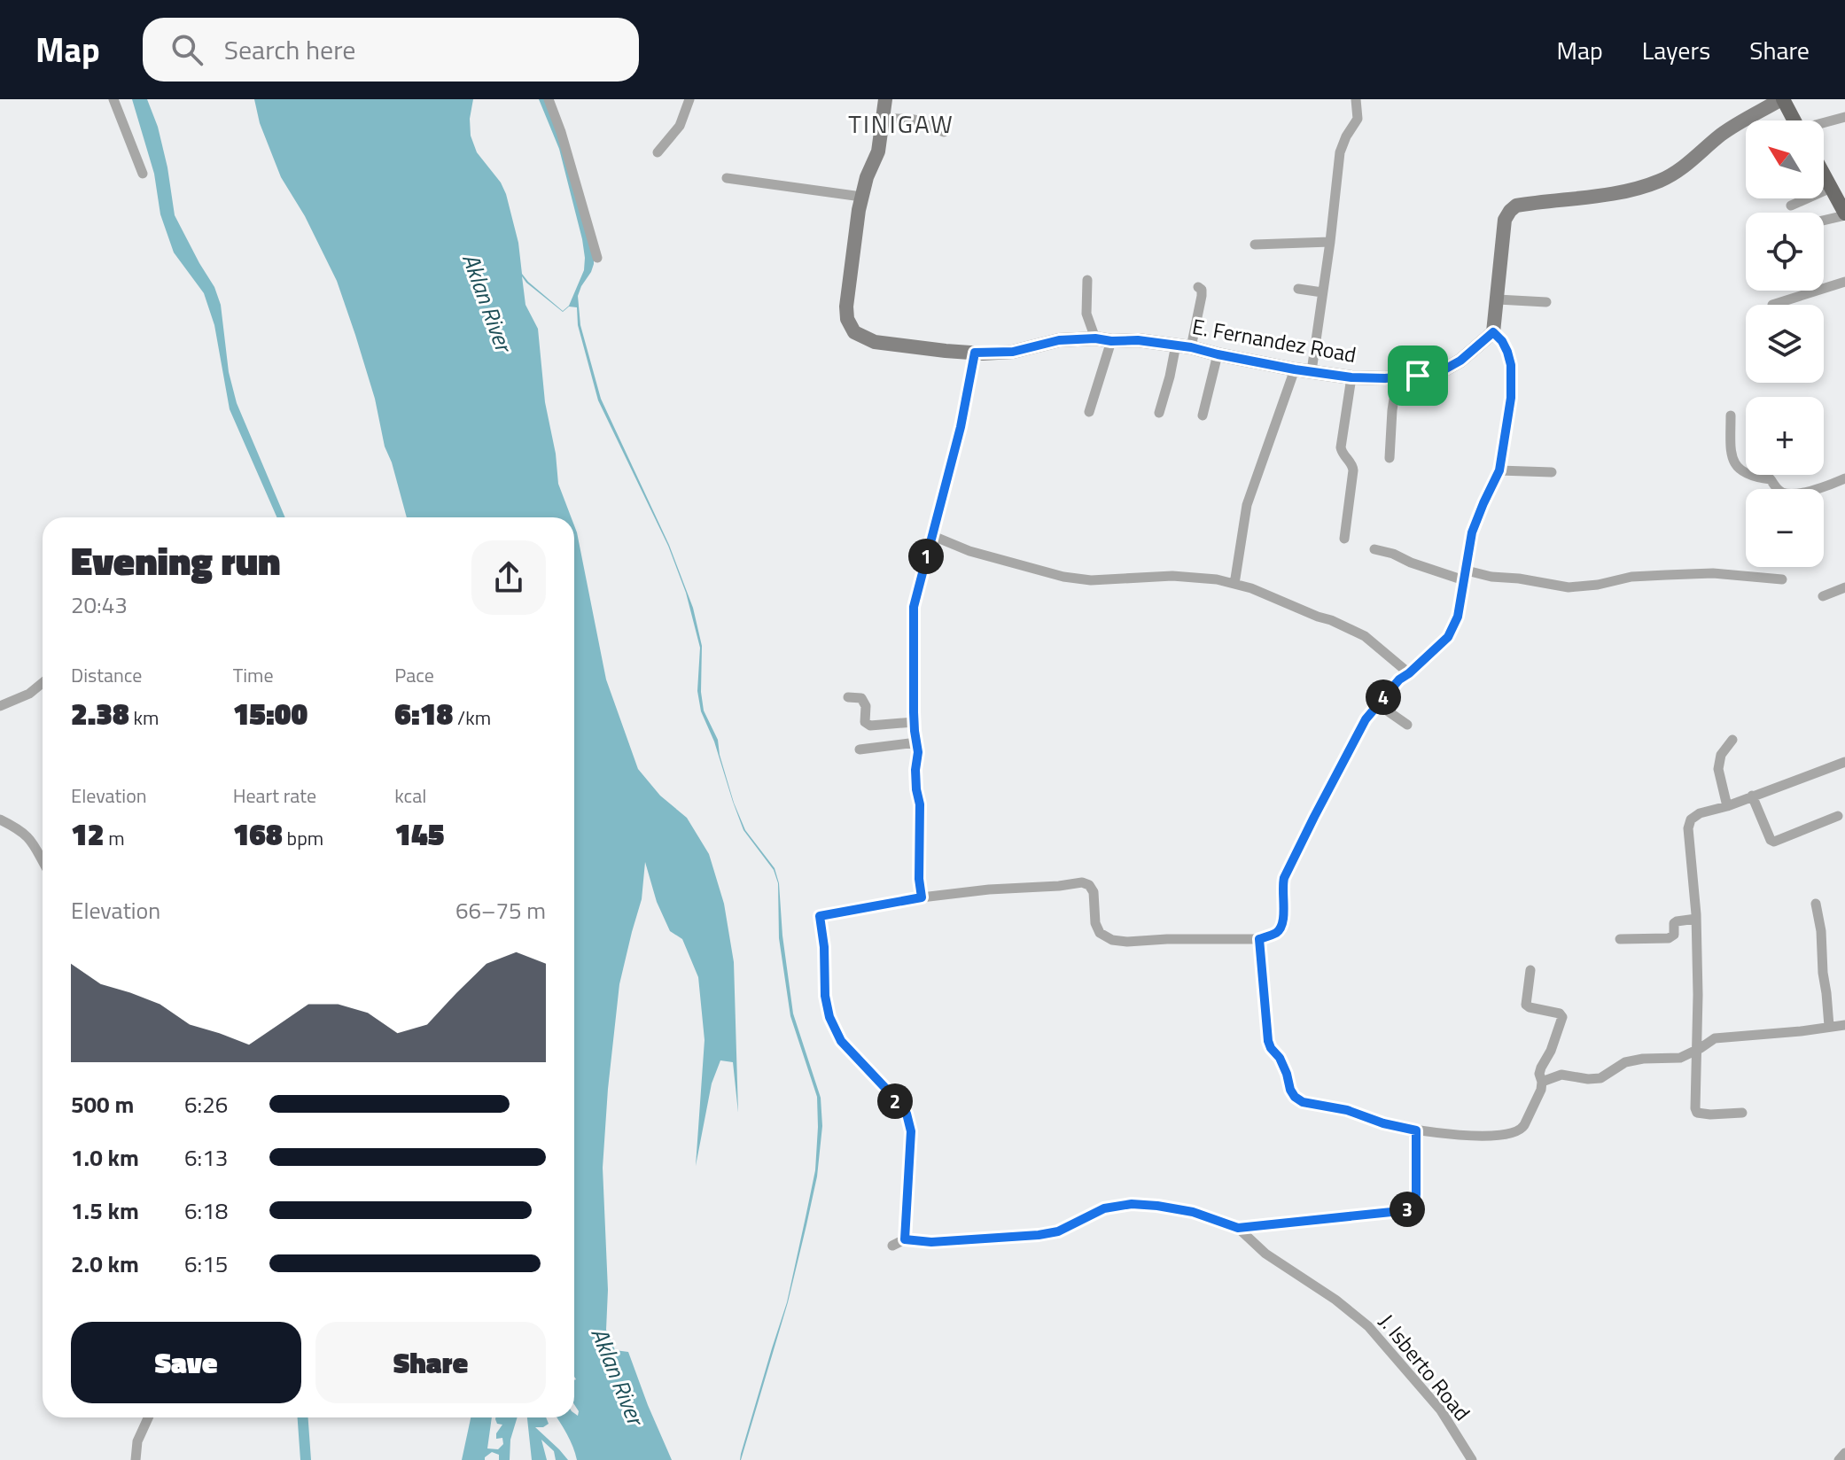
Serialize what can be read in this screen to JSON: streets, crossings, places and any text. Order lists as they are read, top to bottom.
{
  "streets": {
    "street": ["E. Fernandez Road", "J. Isberto Road"]
  },
  "districts": ["TINIGAW"],
  "water": ["Aklan River"],
  "north": "top left",
  "page": {
    "header": "Map",
    "search": "Search here",
    "nav": ["Map", "Layers", "Share"],
    "map_buttons": ["+", "−"],
    "heading": ["Evening run", "20:43"],
    "pins": [
      "1",
      "4",
      "2",
      "3"
    ],
    "stats": [
      ["Distance", "2.38 km"],
      ["Time", "15:00"],
      ["Pace", "6:18 /km"],
      ["Elevation", "12 m"],
      ["Heart rate", "168 bpm"],
      ["kcal", "145"]
    ],
    "chart": ["Elevation", "66–75 m"],
    "list": [
      {
        "name": "500 m",
        "note": "6:26"
      },
      {
        "name": "1.0 km",
        "note": "6:13"
      },
      {
        "name": "1.5 km",
        "note": "6:18"
      },
      {
        "name": "2.0 km",
        "note": "6:15"
      }
    ],
    "buttons": ["Save", "Share"]
  }
}
